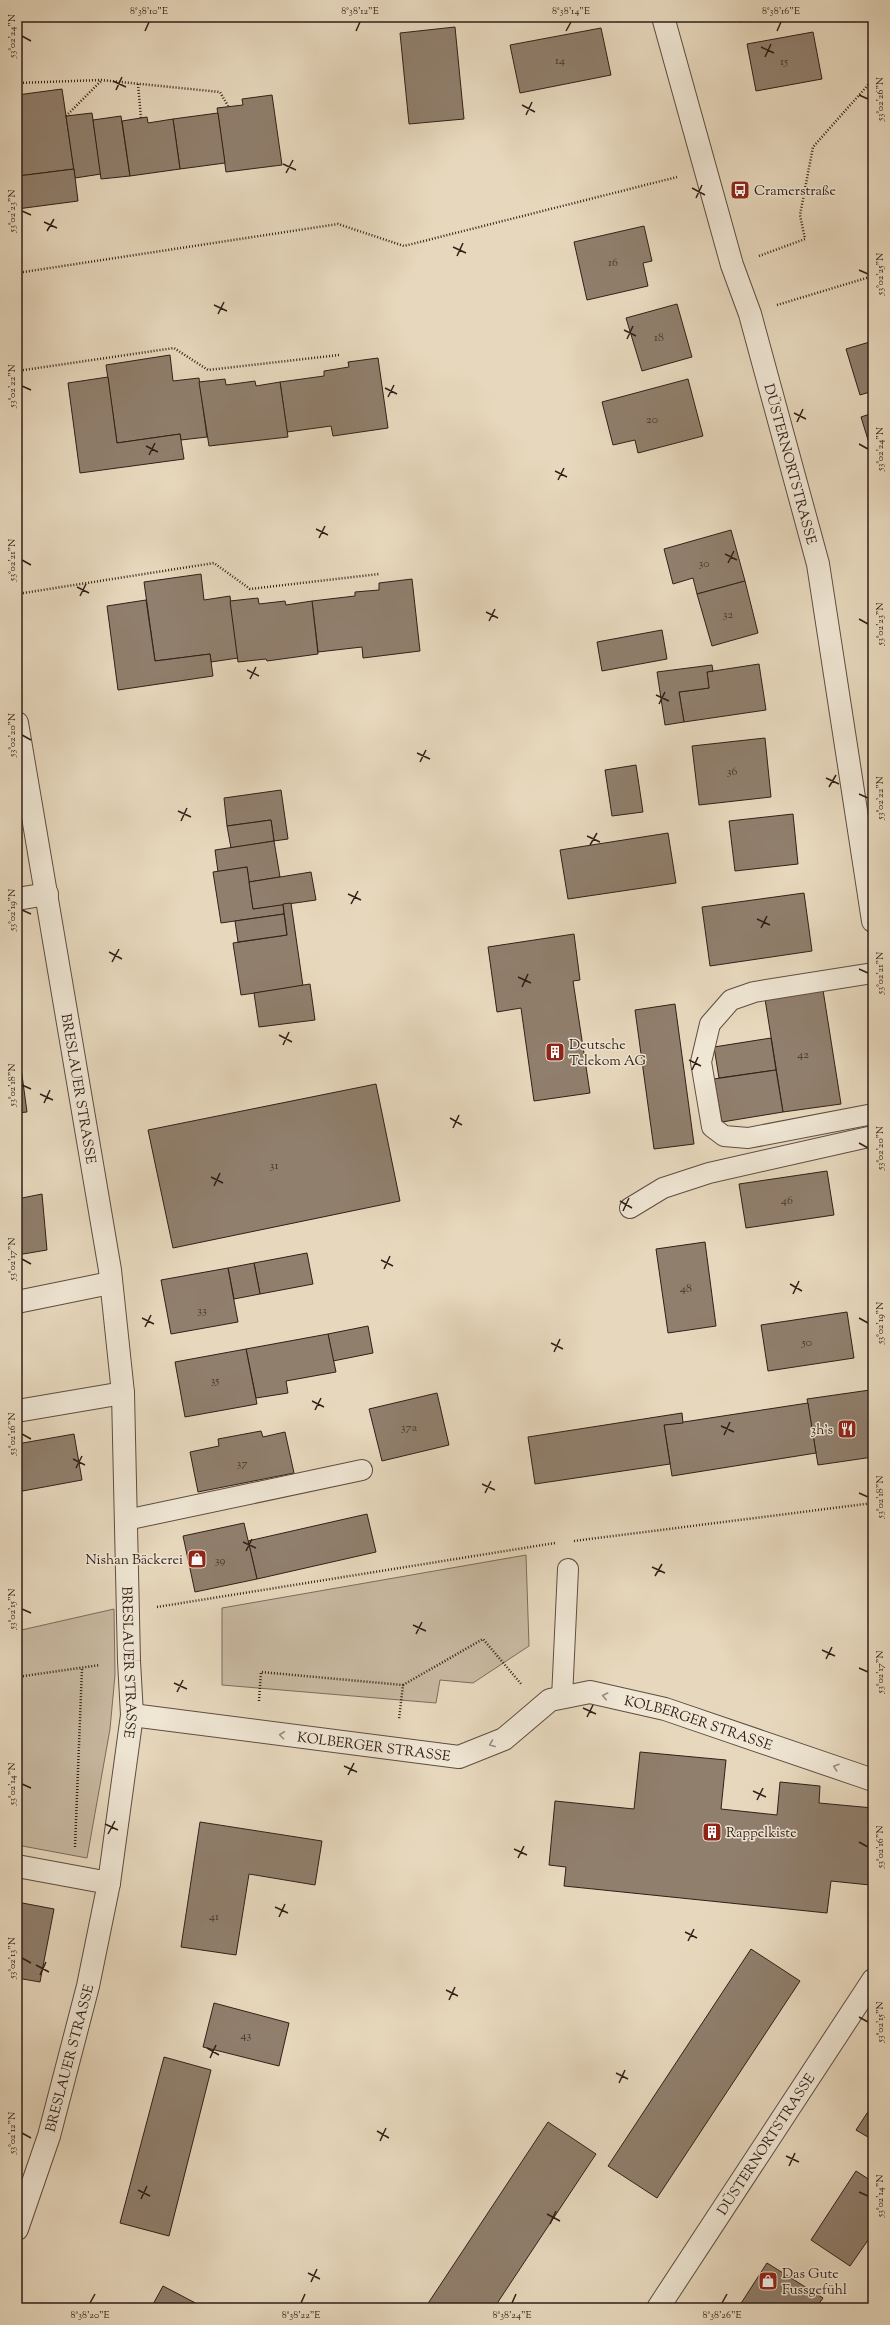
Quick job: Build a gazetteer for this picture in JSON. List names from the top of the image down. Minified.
{"streets":{"street":["DÜSTERNORTSTRASSE","BRESLAUER STRASSE","KOLBERGER STRASSE"]},"crossings":[["BRESLAUER STRASSE","KOLBERGER STRASSE"]],"one_way":["KOLBERGER STRASSE"],"places":{"bus stop":["Cramerstraße"],"building":["Deutsche Telekom AG","Rappelkiste"],"restaurant":["3h's"],"shop":["Nishan Bäckerei","Das Gute Fussgefühl"]},"house_numbers":["14","15","16","18","20","30","32","36","42","31","46","48","33","50","35","37a","37","39","41","43"],"coordinates":["8°38'10\"E","8°38'12\"E","8°38'14\"E","8°38'16\"E","53°02'24\"N","53°02'26\"N","53°02'23\"N","53°02'25\"N","53°02'22\"N","53°02'21\"N","53°02'20\"N","53°02'19\"N","53°02'18\"N","53°02'17\"N","53°02'16\"N","53°02'15\"N","53°02'14\"N","53°02'13\"N","53°02'12\"N","8°38'20\"E","8°38'22\"E","8°38'24\"E","8°38'26\"E"]}
